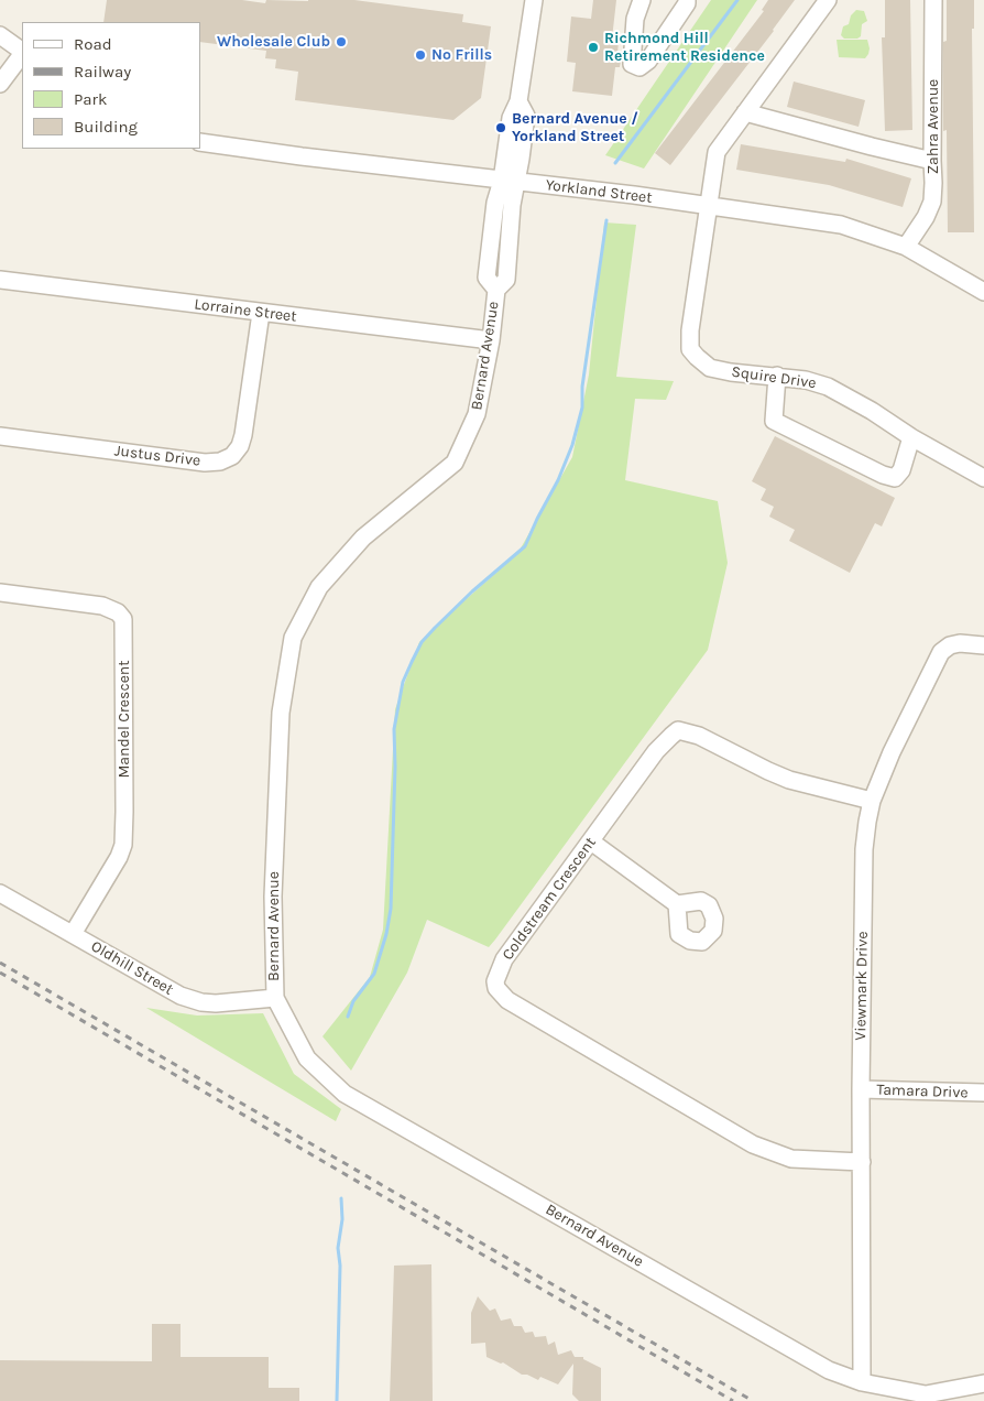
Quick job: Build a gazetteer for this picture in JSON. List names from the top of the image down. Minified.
{"streets":{"street":["Zahra Avenue","Yorkland Street","Lorraine Street","Bernard Avenue","Squire Drive","Justus Drive","Mandel Crescent","Coldstream Crescent","Oldhill Street","Viewmark Drive","Tamara Drive"]},"crossings":[["Zahra Avenue","Yorkland Street"],["Yorkland Street","Bernard Avenue"],["Yorkland Street","Squire Drive"],["Lorraine Street","Bernard Avenue"],["Lorraine Street","Justus Drive"],["Bernard Avenue","Oldhill Street"],["Bernard Avenue","Viewmark Drive"],["Mandel Crescent","Oldhill Street"],["Coldstream Crescent","Viewmark Drive"],["Viewmark Drive","Tamara Drive"]],"places":["Wholesale Club","Richmond Hill Retirement Residence","No Frills","Bernard Avenue / Yorkland Street"],"legend":["Road","Railway","Park","Building"]}
